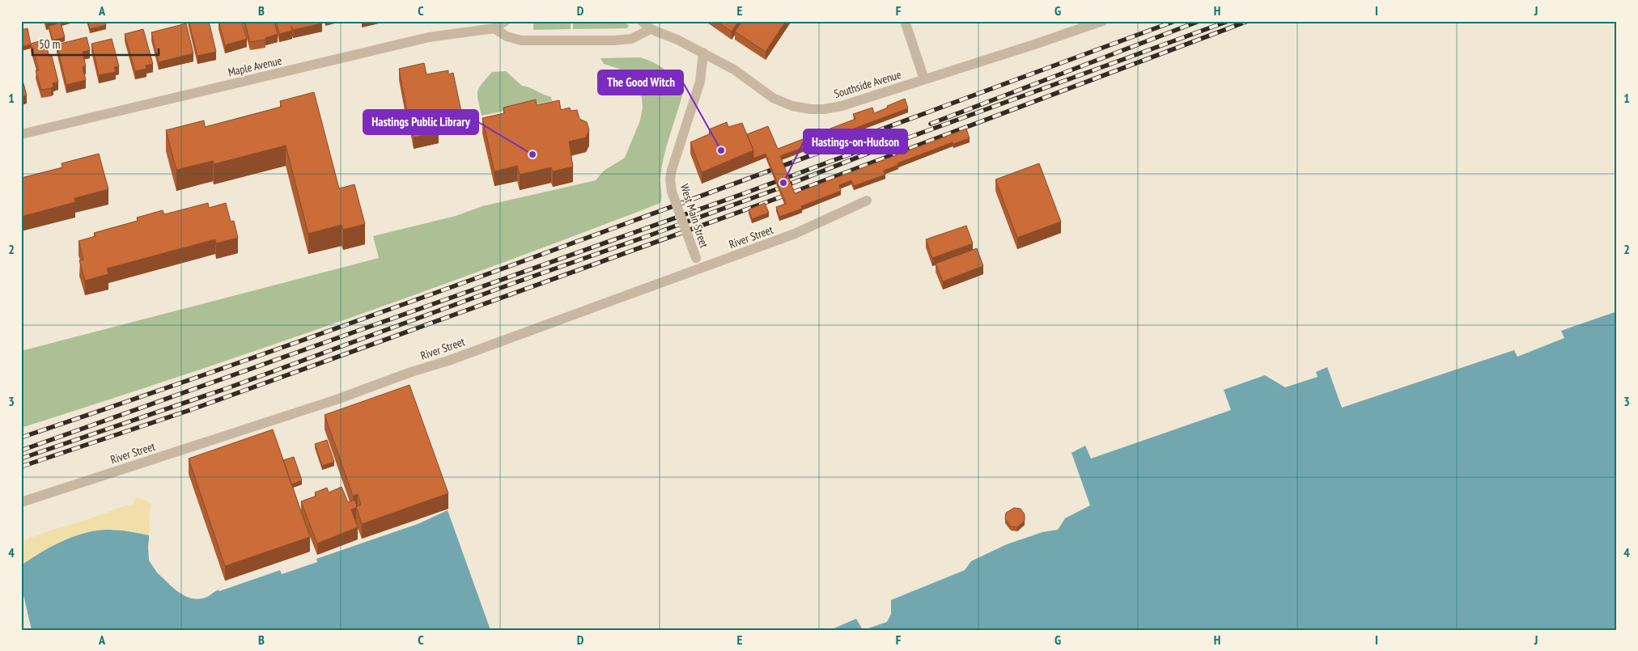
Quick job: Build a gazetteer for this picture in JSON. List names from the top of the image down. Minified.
{"streets":{"street":["Maple Avenue","Southside Avenue","West Main Street","River Street"]},"crossings":[["Southside Avenue","West Main Street"],["West Main Street","River Street"]],"places":["The Good Witch","Hastings Public Library","Hastings-on-Hudson"],"scale_bar":"50 m","grid":{"columns":["A","B","C","D","E","F","G","H","I","J"],"rows":["1","2","3","4"]}}
